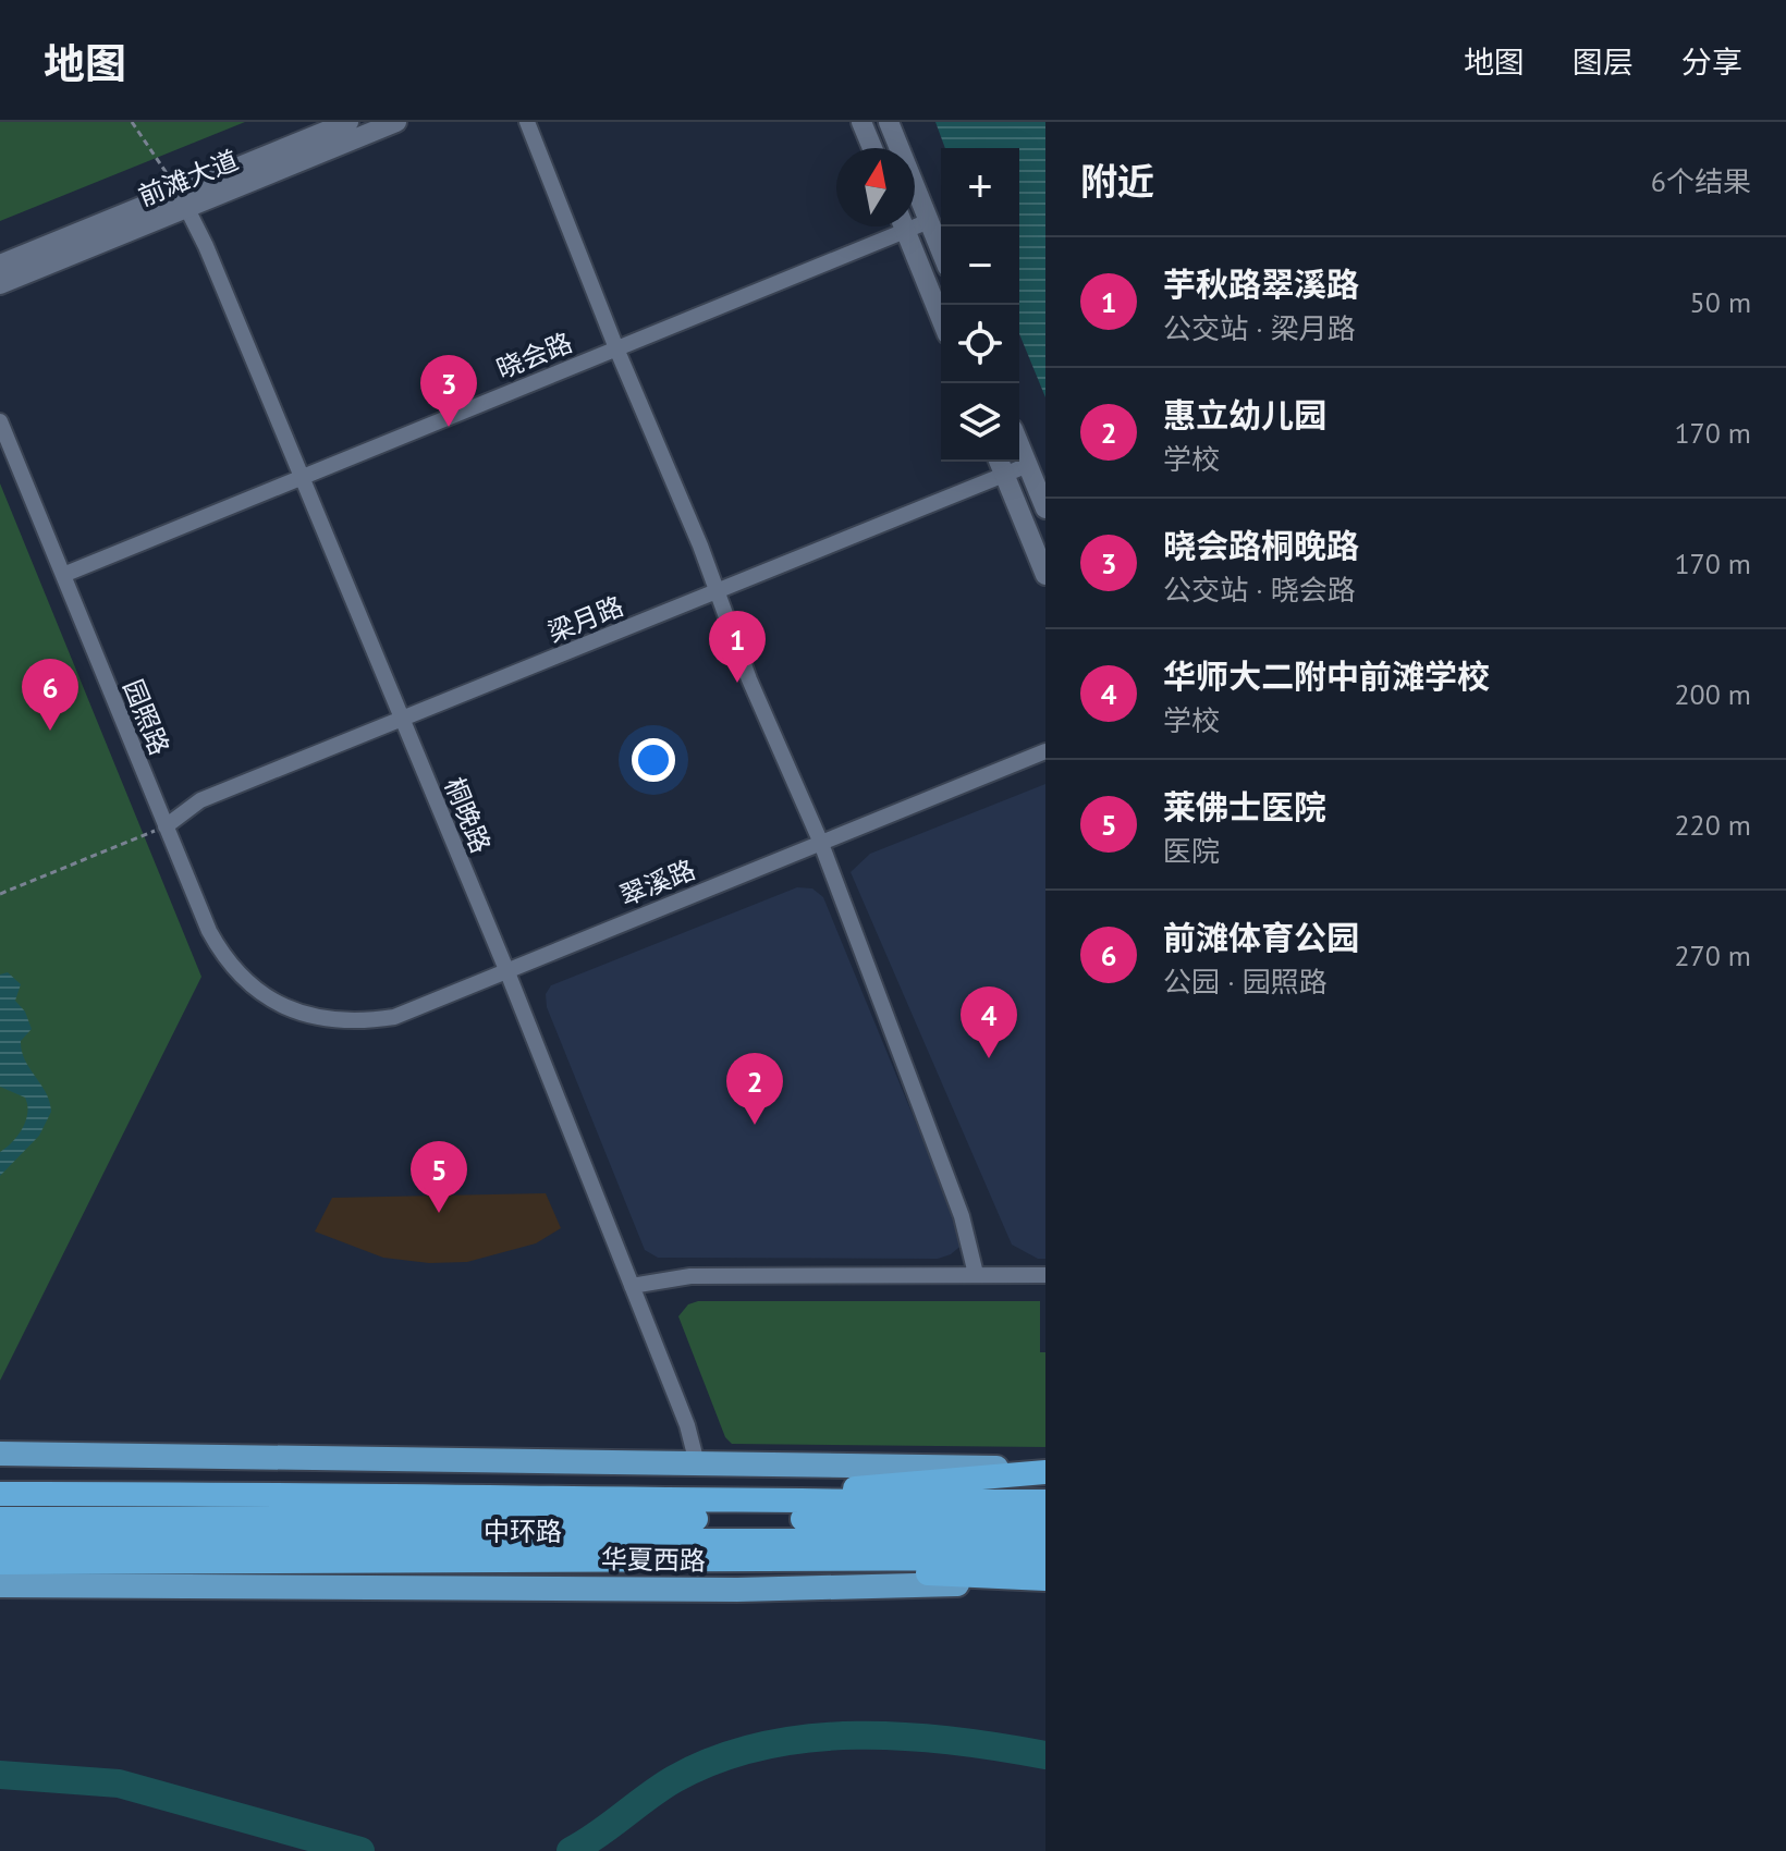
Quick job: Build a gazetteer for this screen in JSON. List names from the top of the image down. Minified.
{"streets":{"highway":["中环路"],"main road":["华夏西路"],"street":["前滩大道","晓会路","梁月路","园照路","桐晚路","翠溪路"]},"crossings":[["前滩大道","桐晚路"],["晓会路","园照路"],["晓会路","桐晚路"],["梁月路","园照路"],["梁月路","桐晚路"],["园照路","翠溪路"],["桐晚路","翠溪路"]],"north":"top","page":{"header":"地图","nav":["地图","图层","分享"],"heading":["附近","6个结果"],"map_buttons":["+","−"],"list":[{"mark":"1","name":"芋秋路翠溪路","note":"公交站 · 梁月路","value":"50 m"},{"mark":"2","name":"惠立幼儿园","note":"学校","value":"170 m"},{"mark":"3","name":"晓会路桐晚路","note":"公交站 · 晓会路","value":"170 m"},{"mark":"4","name":"华师大二附中前滩学校","note":"学校","value":"200 m"},{"mark":"5","name":"莱佛士医院","note":"医院","value":"220 m"},{"mark":"6","name":"前滩体育公园","note":"公园 · 园照路","value":"270 m"}],"pins":["3","1","6","4","2","5"]}}
